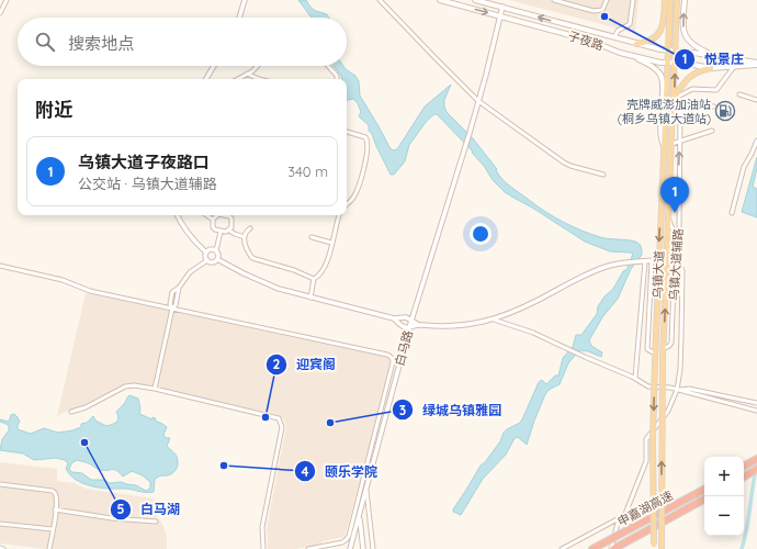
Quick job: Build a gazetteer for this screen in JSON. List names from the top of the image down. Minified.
{"streets":{"highway":["申嘉湖高速"],"main road":["子夜路","乌镇大道"],"street":["乌镇大道辅路","白马路"]},"crossings":[["子夜路","乌镇大道"],["子夜路","白马路"],["乌镇大道辅路","乌镇大道"]],"one_way":["乌镇大道辅路"],"places":{"other":["悦景庄","迎宾阁","绿城乌镇雅园","白马湖","颐乐学院"],"fuel station":["壳牌威澎加油站 (桐乡乌镇大道站)"]},"page":{"search":"搜索地点","heading":"附近","list":[{"mark":"1","name":"乌镇大道子夜路口","note":"公交站 · 乌镇大道辅路","value":"340 m"}],"pins":"1","map_buttons":["+","−"]}}
